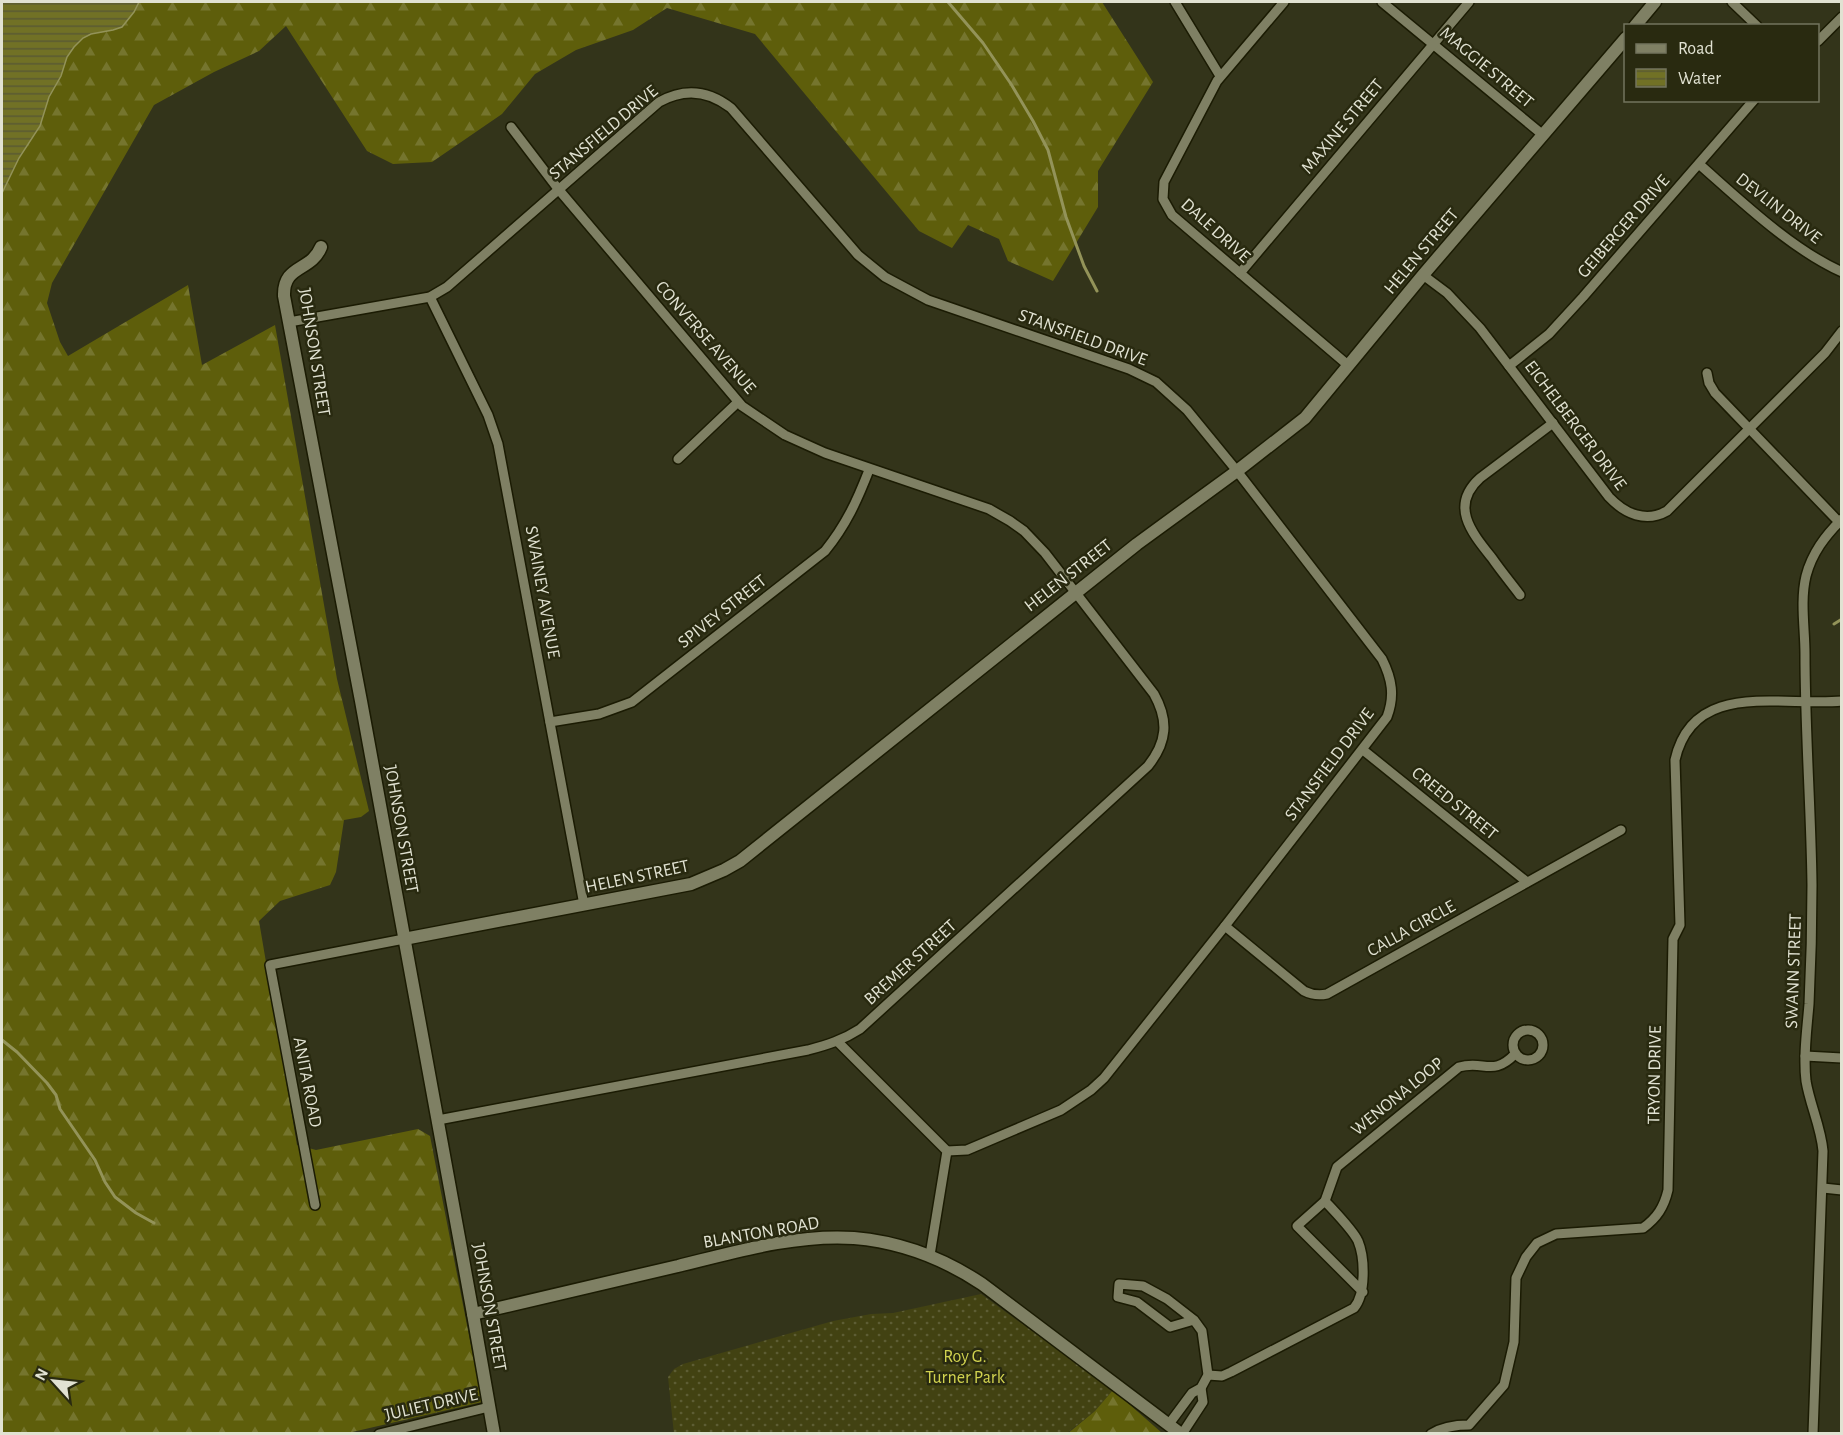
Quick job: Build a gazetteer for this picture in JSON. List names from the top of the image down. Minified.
{"streets":{"street":["MAGGIE STREET","MAXINE STREET","STANSFIELD DRIVE","DEVLIN DRIVE","GEIBERGER DRIVE","DALE DRIVE","HELEN STREET","CONVERSE AVENUE","JOHNSON STREET","EICHELBERGER DRIVE","SWAINEY AVENUE","SPIVEY STREET","CREED STREET","CALLA CIRCLE","BREMER STREET","SWANN STREET","TRYON DRIVE","ANITA ROAD","WENONA LOOP","BLANTON ROAD","JULIET DRIVE"]},"crossings":[["MAGGIE STREET","MAXINE STREET"],["MAGGIE STREET","HELEN STREET"],["MAXINE STREET","DALE DRIVE"],["STANSFIELD DRIVE","HELEN STREET"],["STANSFIELD DRIVE","CONVERSE AVENUE"],["STANSFIELD DRIVE","JOHNSON STREET"],["STANSFIELD DRIVE","SWAINEY AVENUE"],["STANSFIELD DRIVE","CREED STREET"],["STANSFIELD DRIVE","CALLA CIRCLE"],["DEVLIN DRIVE","GEIBERGER DRIVE"],["GEIBERGER DRIVE","EICHELBERGER DRIVE"],["DALE DRIVE","HELEN STREET"],["HELEN STREET","CONVERSE AVENUE"],["HELEN STREET","JOHNSON STREET"],["HELEN STREET","EICHELBERGER DRIVE"],["HELEN STREET","SWAINEY AVENUE"],["HELEN STREET","BREMER STREET"],["HELEN STREET","ANITA ROAD"],["CONVERSE AVENUE","SPIVEY STREET"],["CONVERSE AVENUE","BREMER STREET"],["JOHNSON STREET","BREMER STREET"],["JOHNSON STREET","ANITA ROAD"],["JOHNSON STREET","BLANTON ROAD"],["JOHNSON STREET","JULIET DRIVE"],["SWAINEY AVENUE","SPIVEY STREET"],["CREED STREET","CALLA CIRCLE"],["SWANN STREET","TRYON DRIVE"]],"parks":["Roy G. Turner Park"],"legend":["Road","Water"],"north":"top left"}
